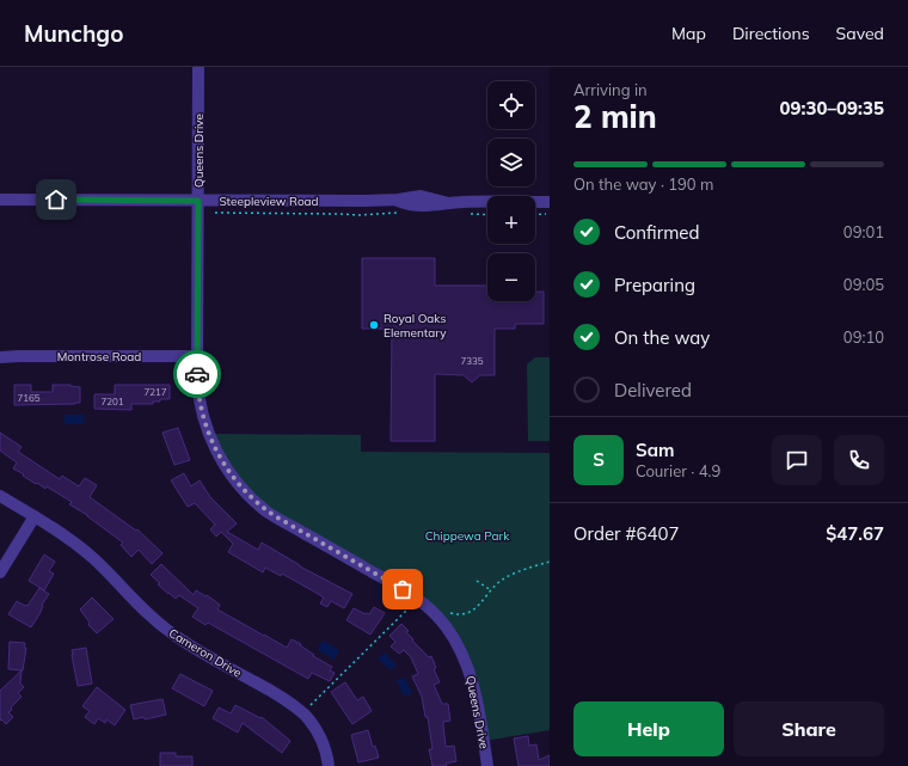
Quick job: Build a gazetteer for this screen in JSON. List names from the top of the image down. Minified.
{"streets":{"street":["Queens Drive","Steepleview Road","Montrose Road","Cameron Drive"]},"crossings":[["Queens Drive","Steepleview Road"],["Queens Drive","Montrose Road"]],"parks":["Chippewa Park"],"places":["Royal Oaks Elementary"],"house_numbers":["7335","7217","7165","7201"],"page":{"header":"Munchgo","nav":["Map","Directions","Saved"],"heading":["2 min","Arriving in","09:30–09:35"],"panel":["Sam","Courier · 4.9","Order #6407","$47.67"],"map_buttons":["+","−"],"bar":"On the way · 190 m","list":[["Confirmed","09:01"],["Preparing","09:05"],["On the way","09:10"],"Delivered"],"round":"S","buttons":["Help","Share"]}}
